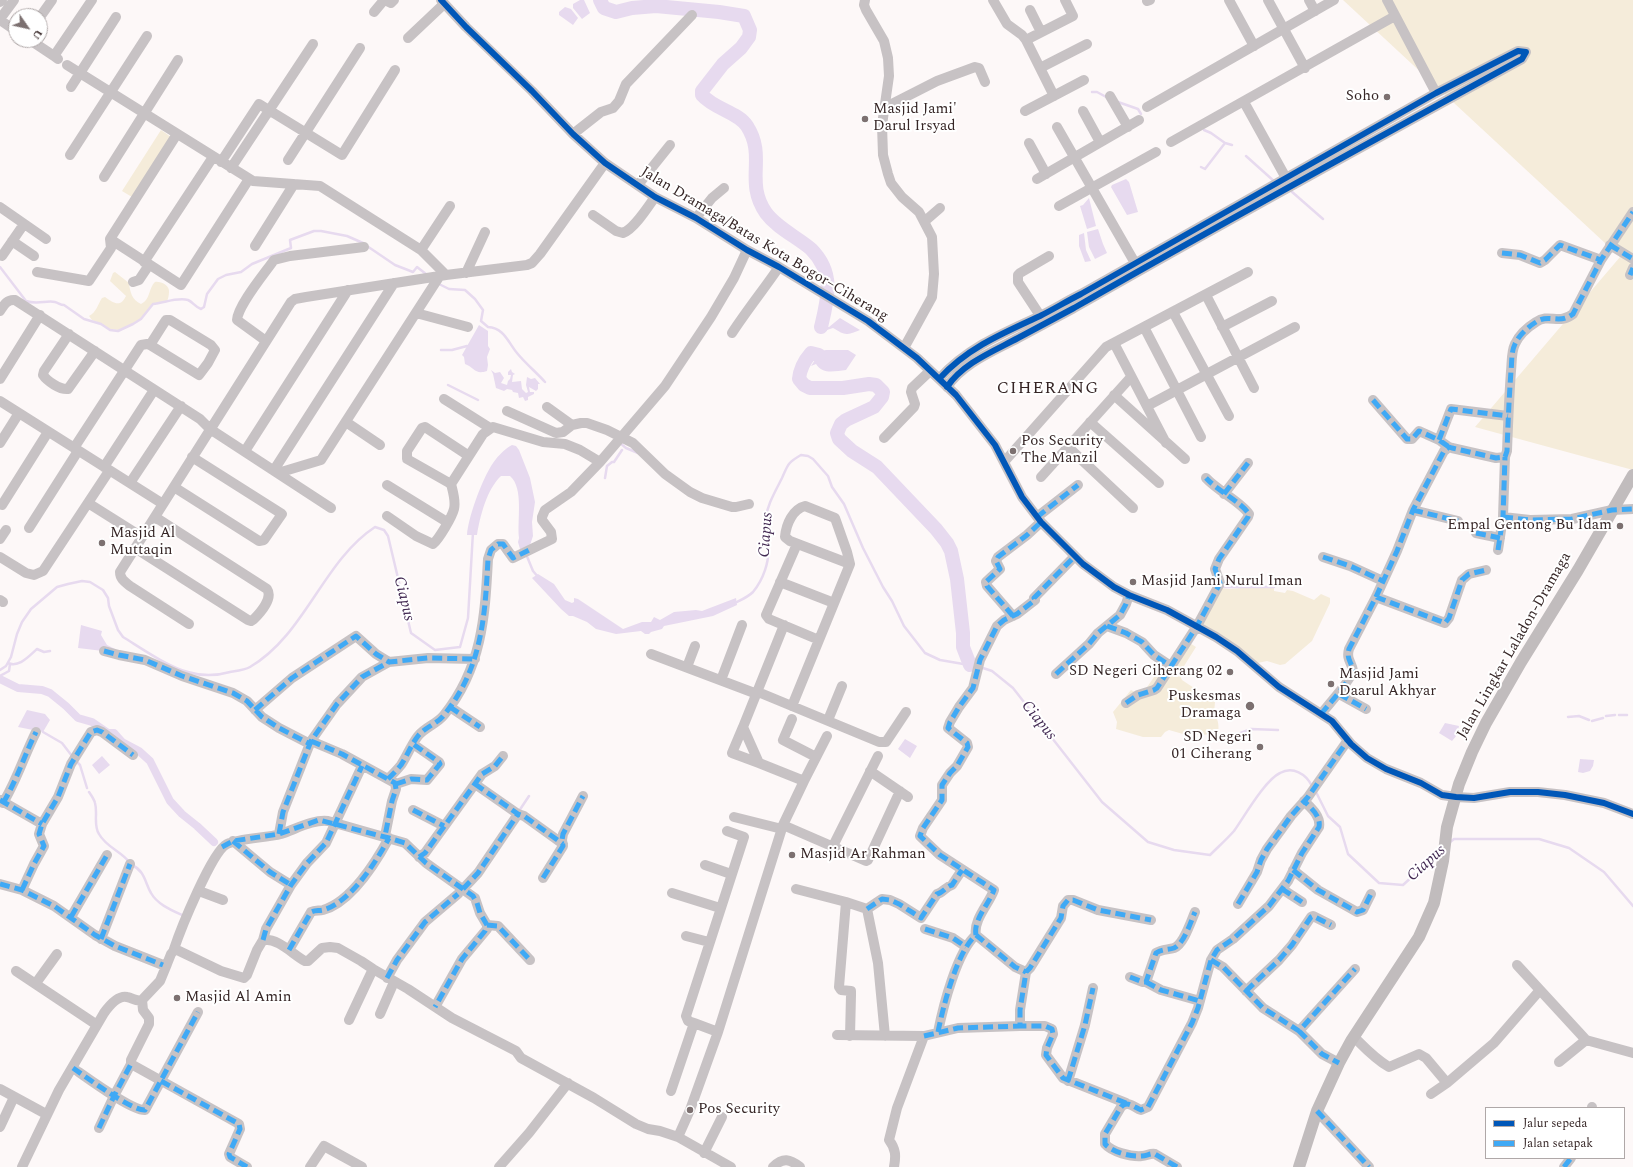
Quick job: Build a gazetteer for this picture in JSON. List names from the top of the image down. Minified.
{"streets":{"main road":["Jalan Lingkar Laladon-Dramaga"],"street":["Jalan Dramaga/Batas Kota Bogor–Ciherang"]},"crossings":[["Jalan Dramaga/Batas Kota Bogor–Ciherang","Jalan Lingkar Laladon-Dramaga"]],"districts":["CIHERANG"],"water":["Ciapus"],"places":["Soho","Masjid Jami' Darul Irsyad","Pos Security The Manzil","Empal Gentong Bu Idam","Masjid Al Muttaqin","Masjid Jami Nurul Iman","SD Negeri Ciherang 02","Masjid Jami Daarul Akhyar","Puskesmas Dramaga","SD Negeri 01 Ciherang","Masjid Ar Rahman","Masjid Al Amin","Pos Security"],"legend":["Jalur sepeda","Jalan setapak"],"north":"bottom right"}
